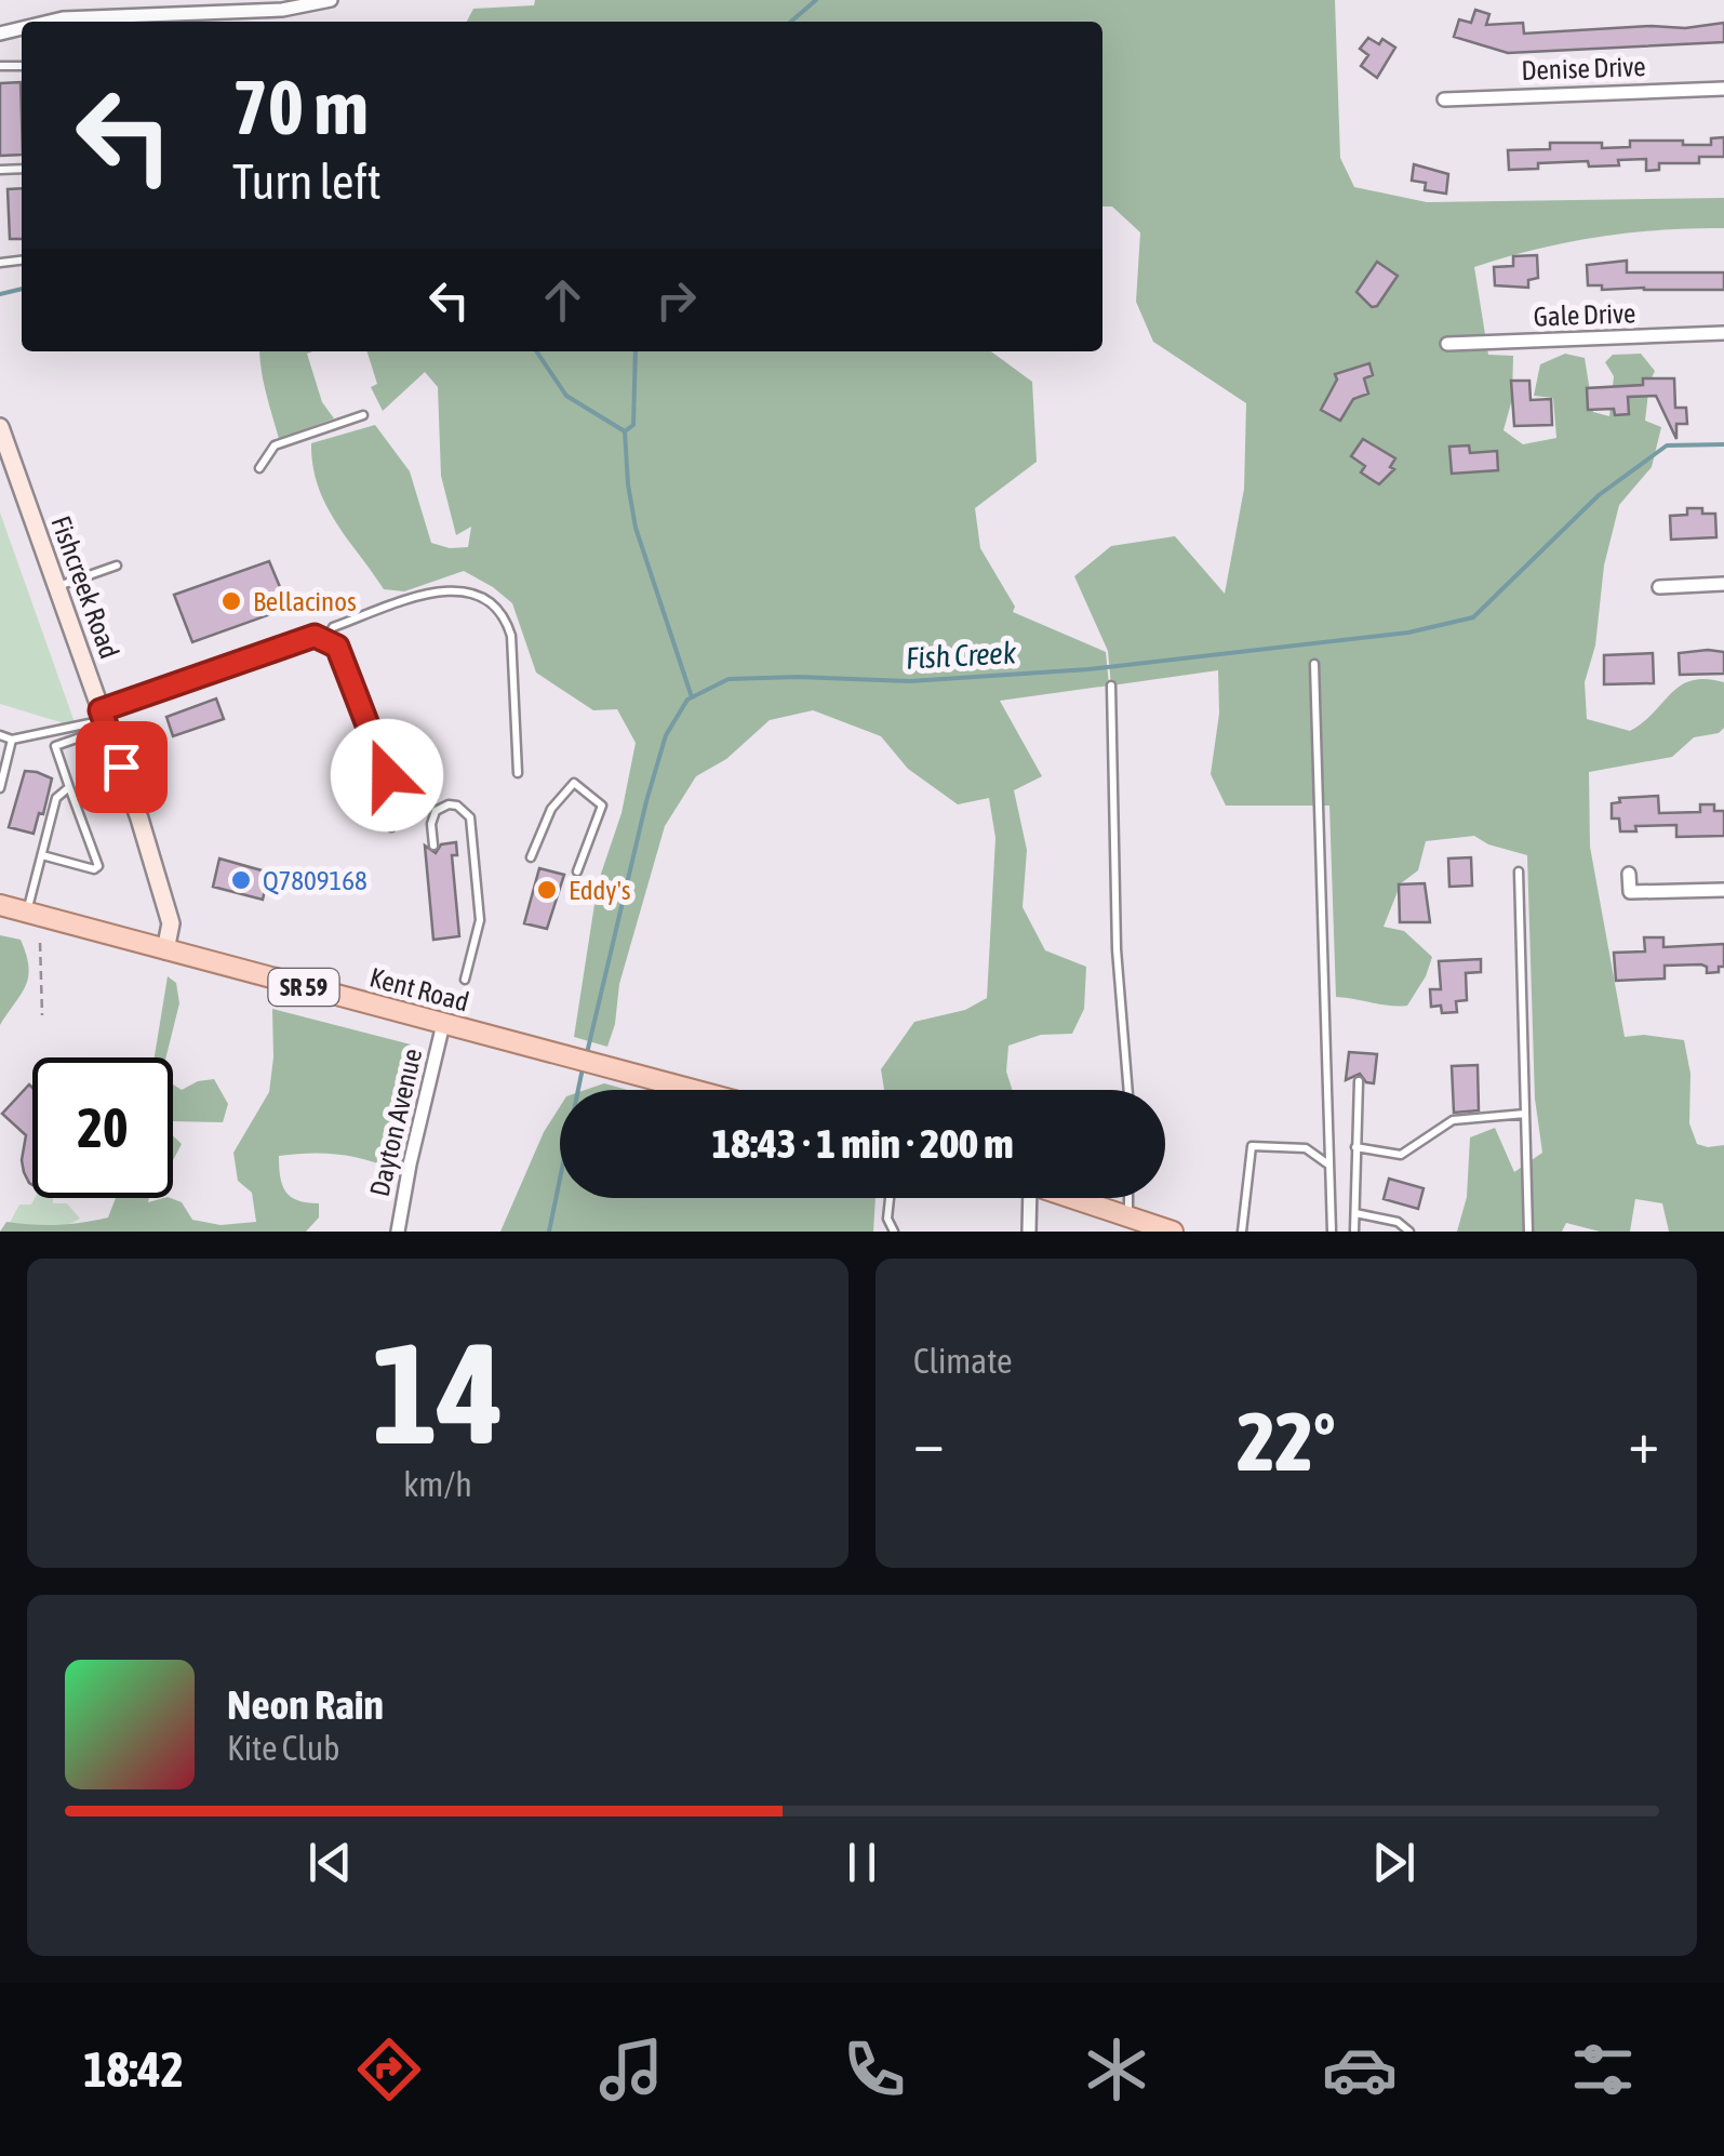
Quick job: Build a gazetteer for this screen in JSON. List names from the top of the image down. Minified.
{"streets":{"main road":["Fishcreek Road","SR 59","Kent Road"],"street":["Denise Drive","Gale Drive","Dayton Avenue"]},"crossings":[["Fishcreek Road","Kent Road"],["Kent Road","Dayton Avenue"]],"water":["Fish Creek"],"places":["Bellacinos","Q7809168","Eddy's"],"page":{"turn":["70 m","Turn left"],"limit":"20","trip":"18:43 · 1 min · 200 m","tile":[["14","km/h"],"Climate"],"heat":["−","22°","+"],"song":["Neon Rain","Kite Club"],"tabs":"18:42"}}
